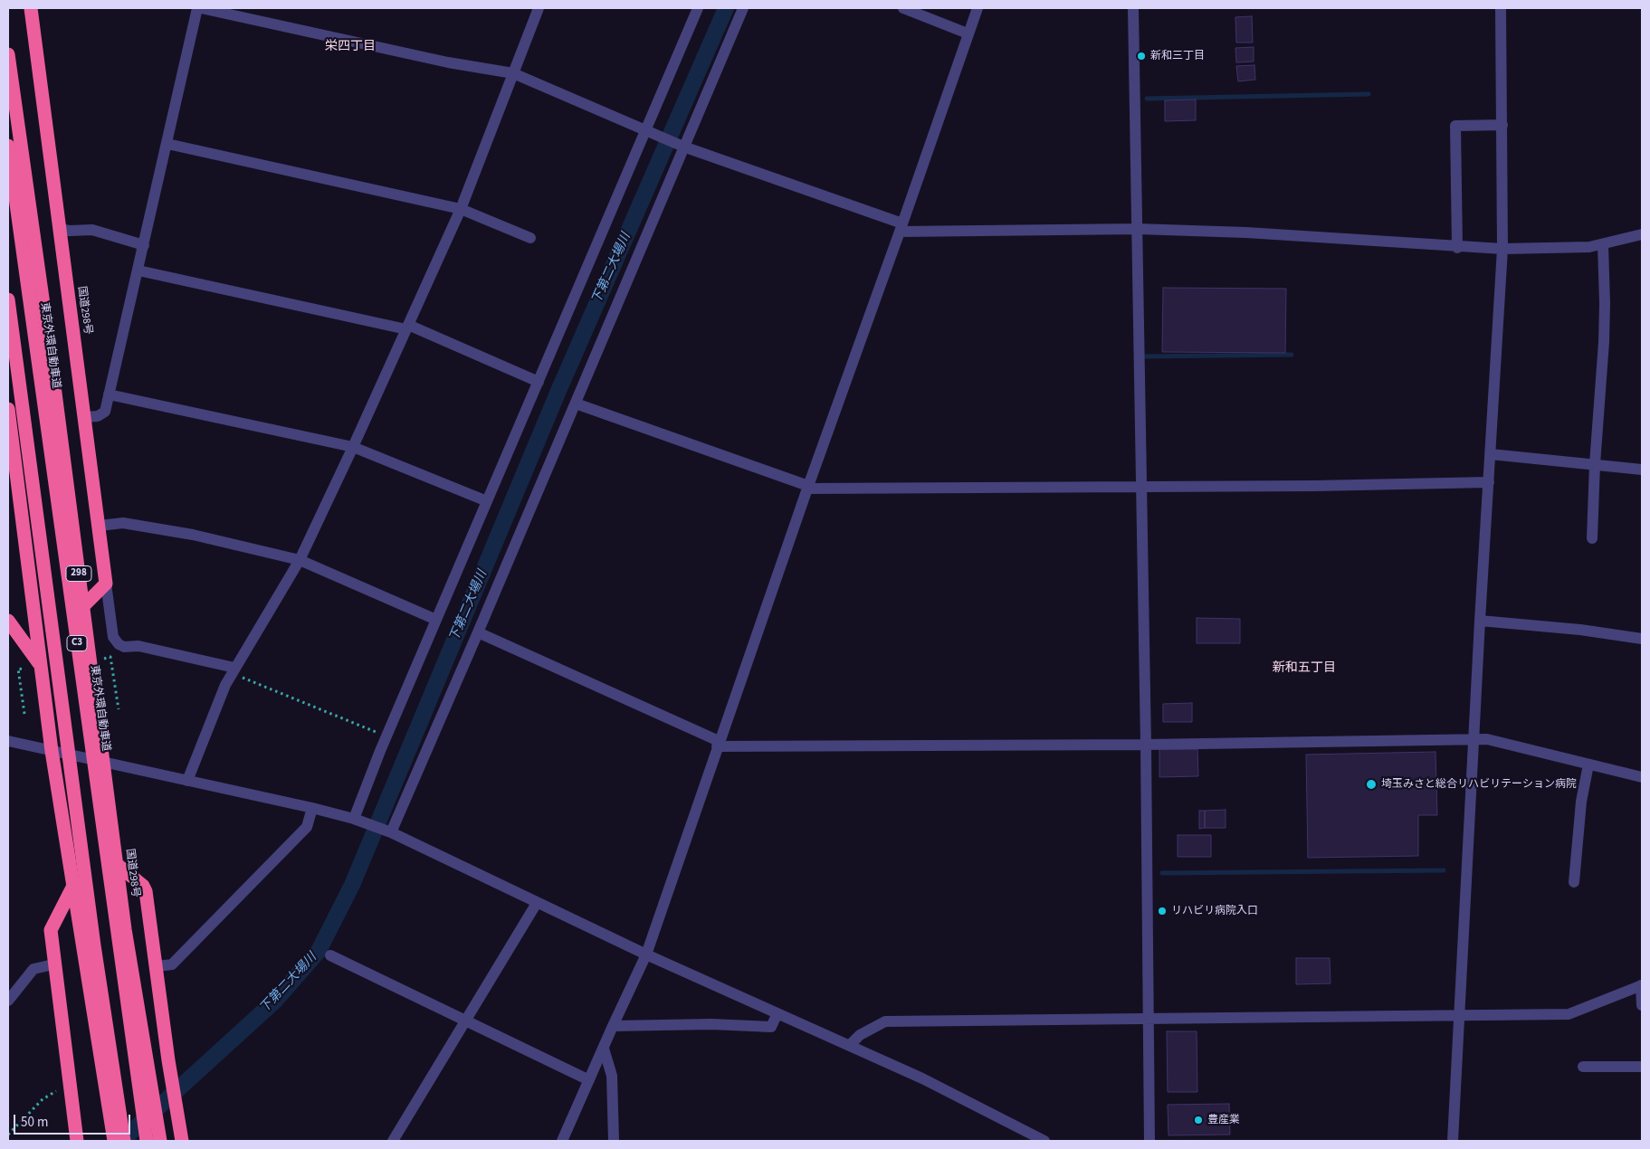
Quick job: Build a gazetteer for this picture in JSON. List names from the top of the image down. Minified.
{"streets":{"highway":["国道298号","東京外環自動車道","298","C3"]},"crossings":[["国道298号","298"]],"districts":["栄四丁目","新和五丁目"],"water":["下第二大場川"],"places":["新和三丁目","埼玉みさと総合リハビリテーション病院","リハビリ病院入口","豊産業"],"scale_bar":"50 m"}
